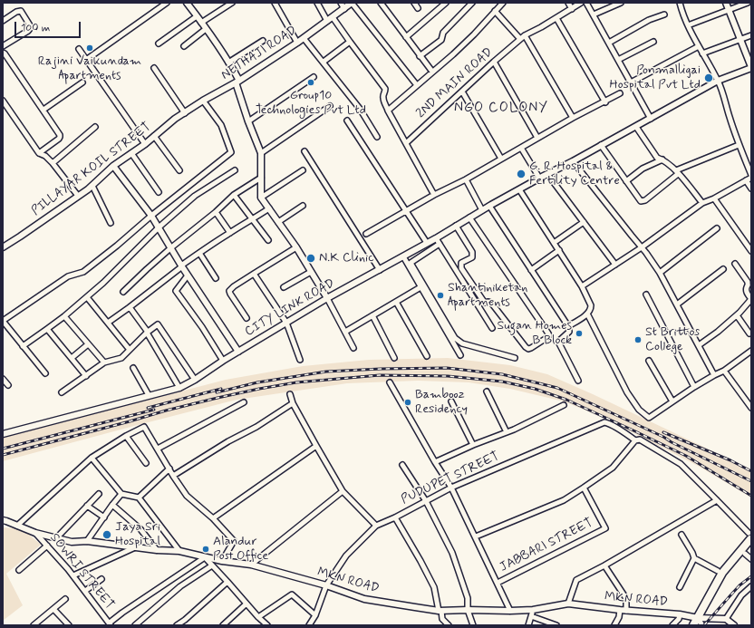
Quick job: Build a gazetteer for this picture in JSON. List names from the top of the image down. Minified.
{"streets":{"street":["NETHAJI ROAD","2ND MAIN ROAD","PILLAYAR KOIL STREET","CITY LINK ROAD","PUDUPET STREET","JABBARI STREET","SOWRI STREET","MKN ROAD"]},"crossings":[["NETHAJI ROAD","PILLAYAR KOIL STREET"],["PUDUPET STREET","MKN ROAD"],["SOWRI STREET","MKN ROAD"]],"districts":["NGO COLONY"],"places":["Rajini Vaikundam Apartments","Ponmalligai Hospital Pvt Ltd","Group10 Technologies Pvt Ltd","G. R. Hospital & Fertility Centre","N.K Clinic","Shantiniketan Apartments","Sugan Homes B Block","St Brittos College","Bambooz Residency","Jaya Sri Hospital","Alandur Post Office"],"scale_bar":"100 m"}
